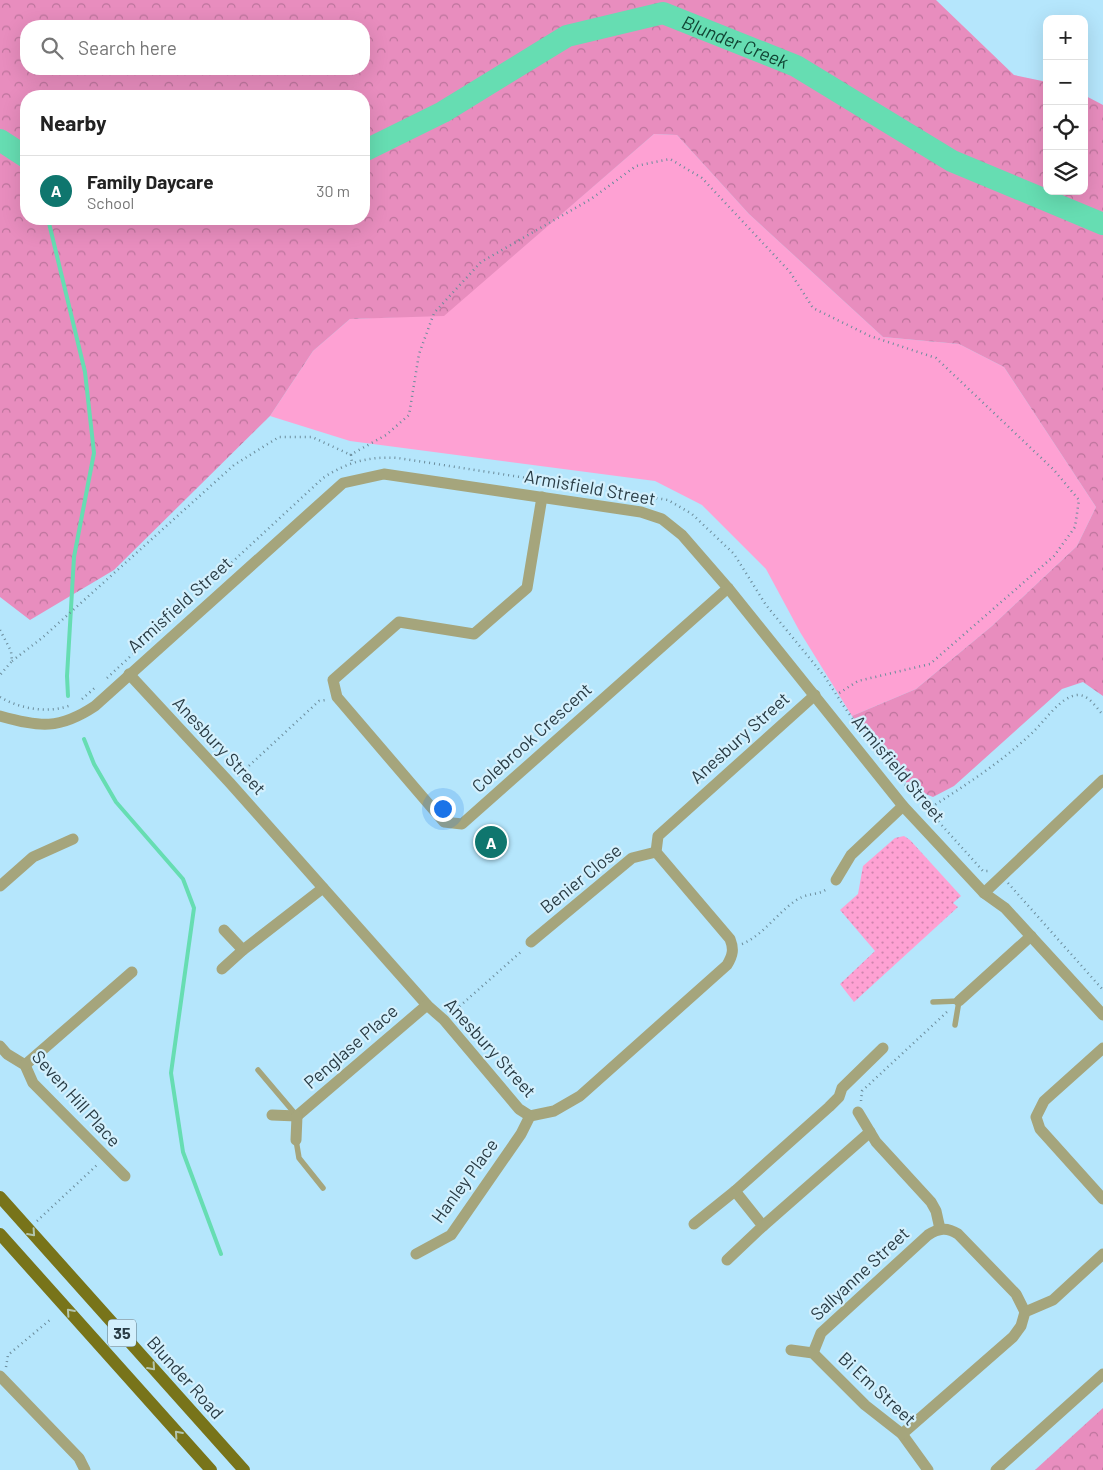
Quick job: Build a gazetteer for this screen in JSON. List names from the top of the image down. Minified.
{"streets":{"main road":["35","Blunder Road"],"street":["Armisfield Street","Colebrook Crescent","Anesbury Street","Benier Close","Penglase Place","Seven Hill Place","Hanley Place","Sallyanne Street","Bi Em Street"]},"crossings":[["Armisfield Street","Colebrook Crescent"],["Armisfield Street","Anesbury Street"],["Anesbury Street","Benier Close"],["Anesbury Street","Penglase Place"],["Anesbury Street","Hanley Place"],["Sallyanne Street","Bi Em Street"]],"water":["Blunder Creek"],"page":{"map_buttons":["+","−"],"search":"Search here","heading":"Nearby","list":[{"mark":"A","name":"Family Daycare","note":"School","value":"30 m"}],"pins":"A"}}
